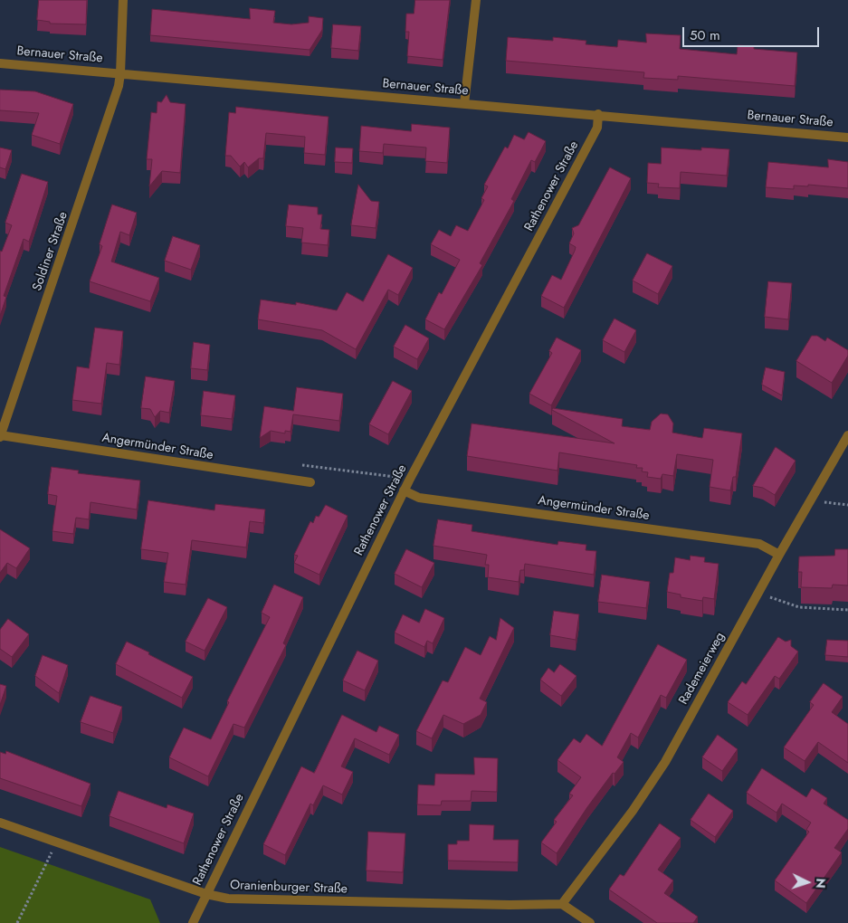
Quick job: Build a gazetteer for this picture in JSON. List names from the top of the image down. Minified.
{"streets":{"street":["Bernauer Straße","Rathenower Straße","Soldiner Straße","Angermünder Straße","Rademeierweg","Oranienburger Straße"]},"crossings":[["Bernauer Straße","Rathenower Straße"],["Bernauer Straße","Soldiner Straße"],["Rathenower Straße","Angermünder Straße"],["Rathenower Straße","Oranienburger Straße"],["Soldiner Straße","Angermünder Straße"],["Angermünder Straße","Rademeierweg"],["Rademeierweg","Oranienburger Straße"]],"scale_bar":"50 m","north":"right"}
